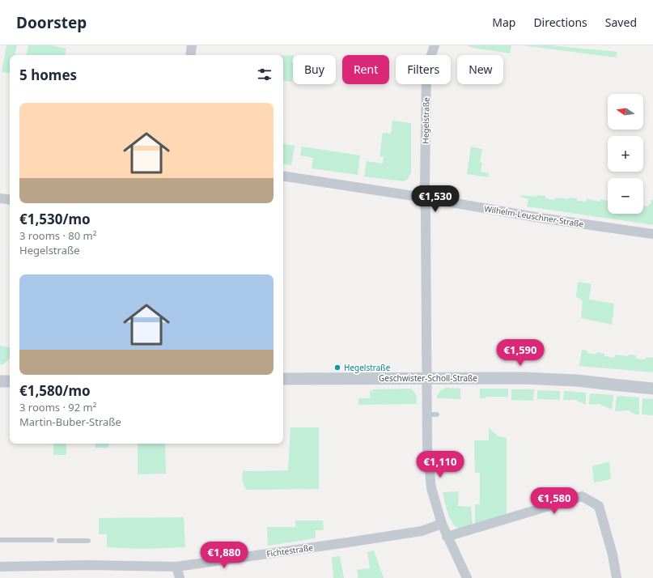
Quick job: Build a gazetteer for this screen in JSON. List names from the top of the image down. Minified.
{"streets":{"street":["Hegelstraße","Wilhelm-Leuschner-Straße","Geschwister-Scholl-Straße","Fichtestraße"]},"crossings":[["Hegelstraße","Wilhelm-Leuschner-Straße"],["Hegelstraße","Geschwister-Scholl-Straße"],["Hegelstraße","Fichtestraße"]],"places":["Hegelstraße"],"north":"left","page":{"header":"Doorstep","nav":["Map","Directions","Saved"],"chip":["Buy","Rent","Filters","New"],"heading":"5 homes","map_buttons":["+","−"],"list":[{"name":"€1,530/mo","note":"3 rooms · 80 m² · Hegelstraße"},{"name":"€1,580/mo","note":"3 rooms · 92 m² · Martin-Buber-Straße"}],"price":["€1,530","€1,590","€1,110","€1,580","€1,880"]}}
